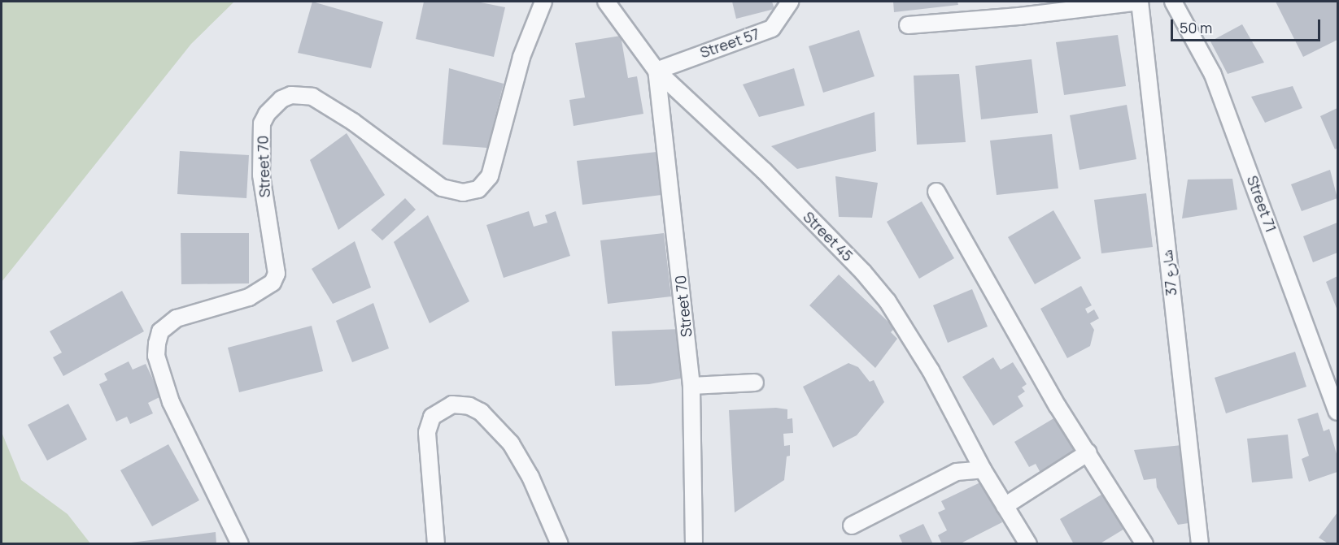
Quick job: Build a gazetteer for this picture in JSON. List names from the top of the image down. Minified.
{"streets":{"street":["Street 57","Street 70","Street 71","Street 45","شارع 37"]},"crossings":[["Street 57","Street 70"],["Street 57","Street 45"],["Street 70","Street 45"]],"scale_bar":"50 m"}
